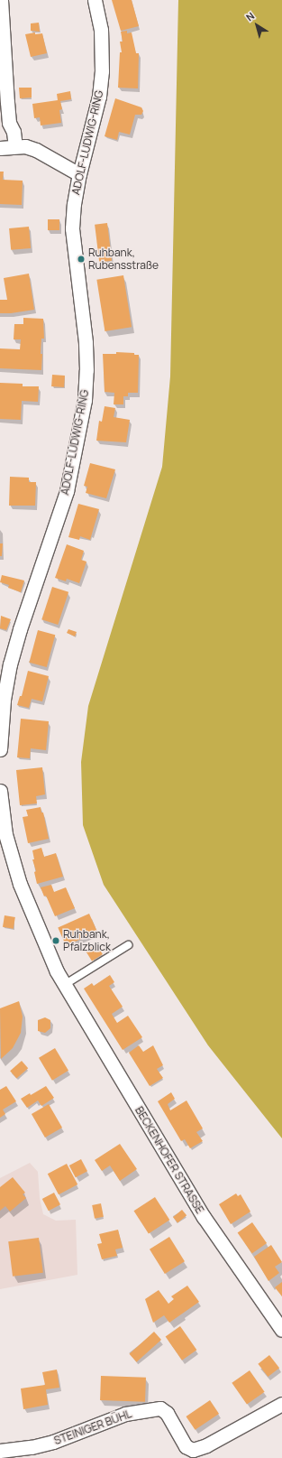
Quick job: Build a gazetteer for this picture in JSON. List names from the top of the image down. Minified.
{"streets":{"street":["ADOLF-LUDWIG-RING","BECKENHOFER STRASSE","STEINIGER BÜHL"]},"places":["Ruhbank, Rubensstraße","Ruhbank, Pfalzblick"],"north":"top left"}
